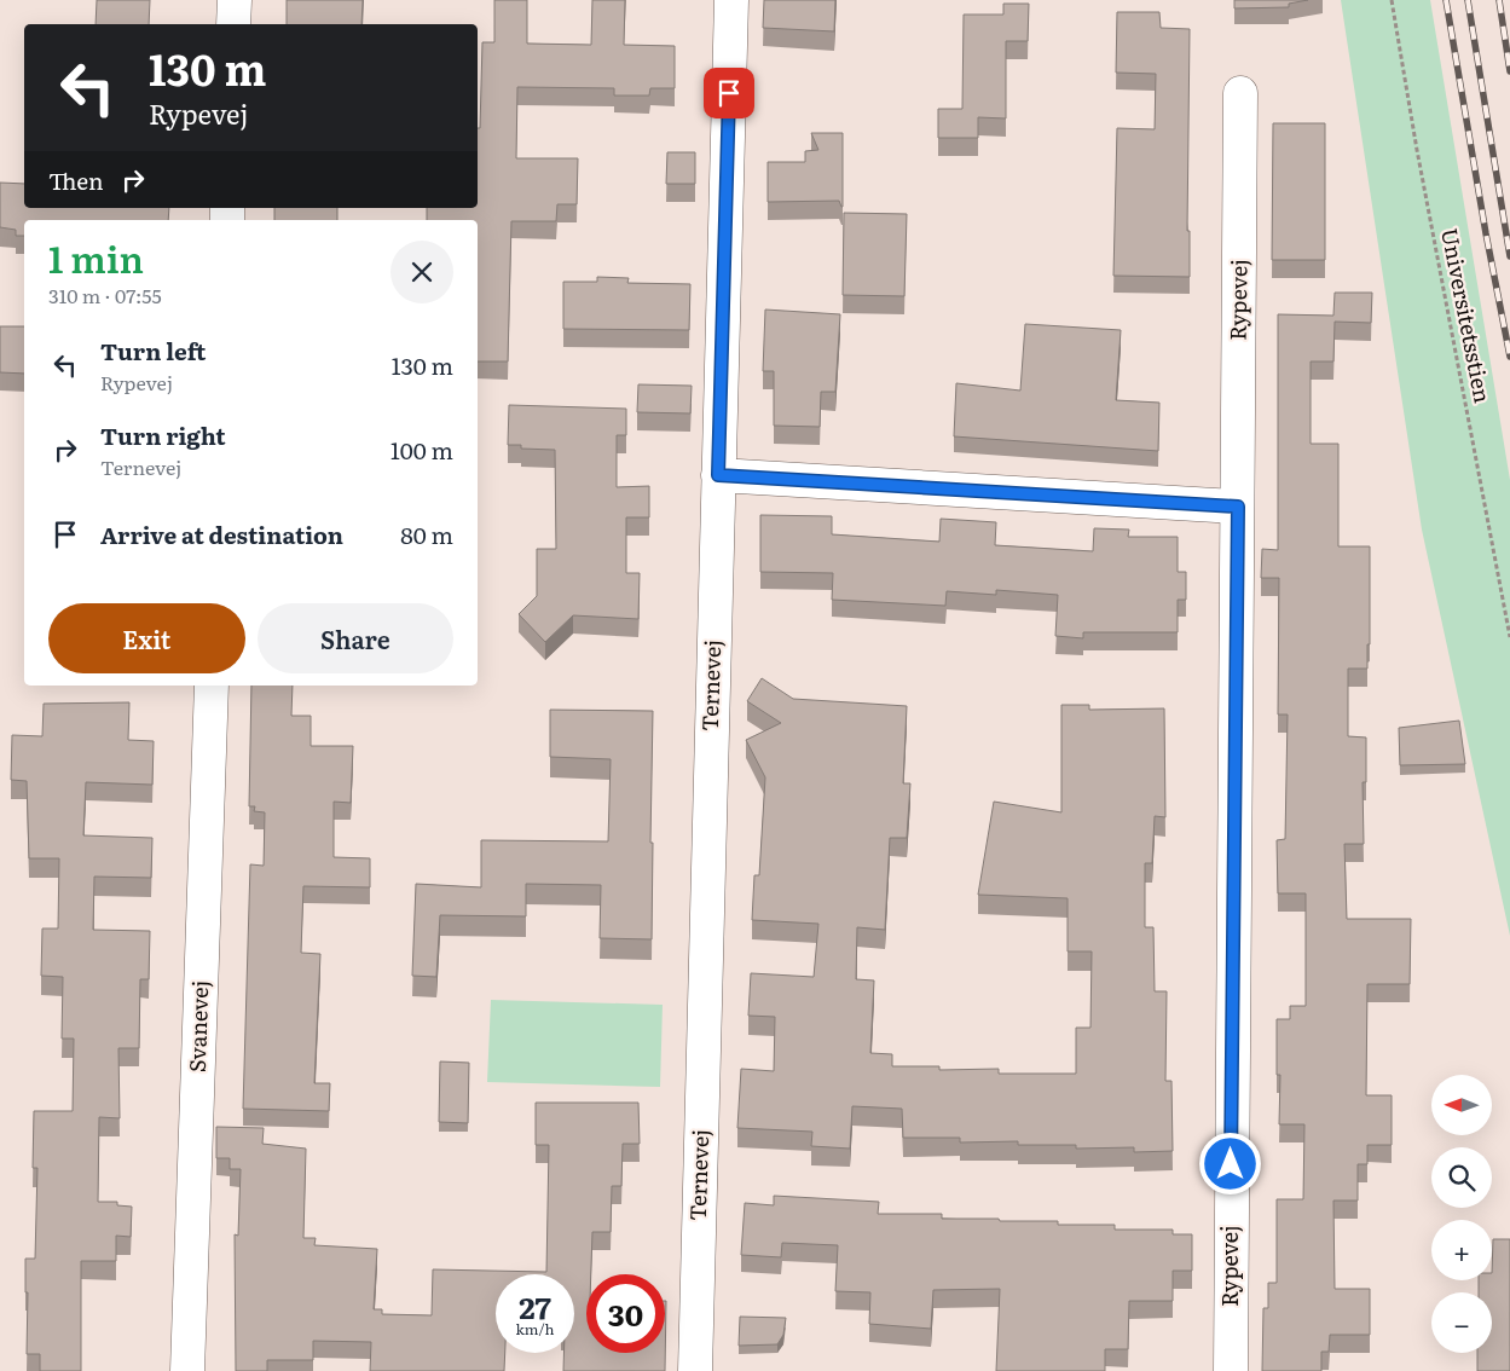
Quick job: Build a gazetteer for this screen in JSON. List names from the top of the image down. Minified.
{"streets":{"street":["Rypevej","Ternevej","Svanevej"],"path":["Universitetsstien"]},"north":"left","page":{"turn":["130 m","Rypevej"],"then":"Then","heading":["1 min","310 m · 07:55"],"list":[{"name":"Turn left","note":"Rypevej","value":"130 m"},{"name":"Turn right","note":"Ternevej","value":"100 m"},{"name":"Arrive at destination","value":"80 m"}],"buttons":["Exit","Share"],"map_buttons":["+","−"],"speed":"27 km/h","limit":"30"}}
